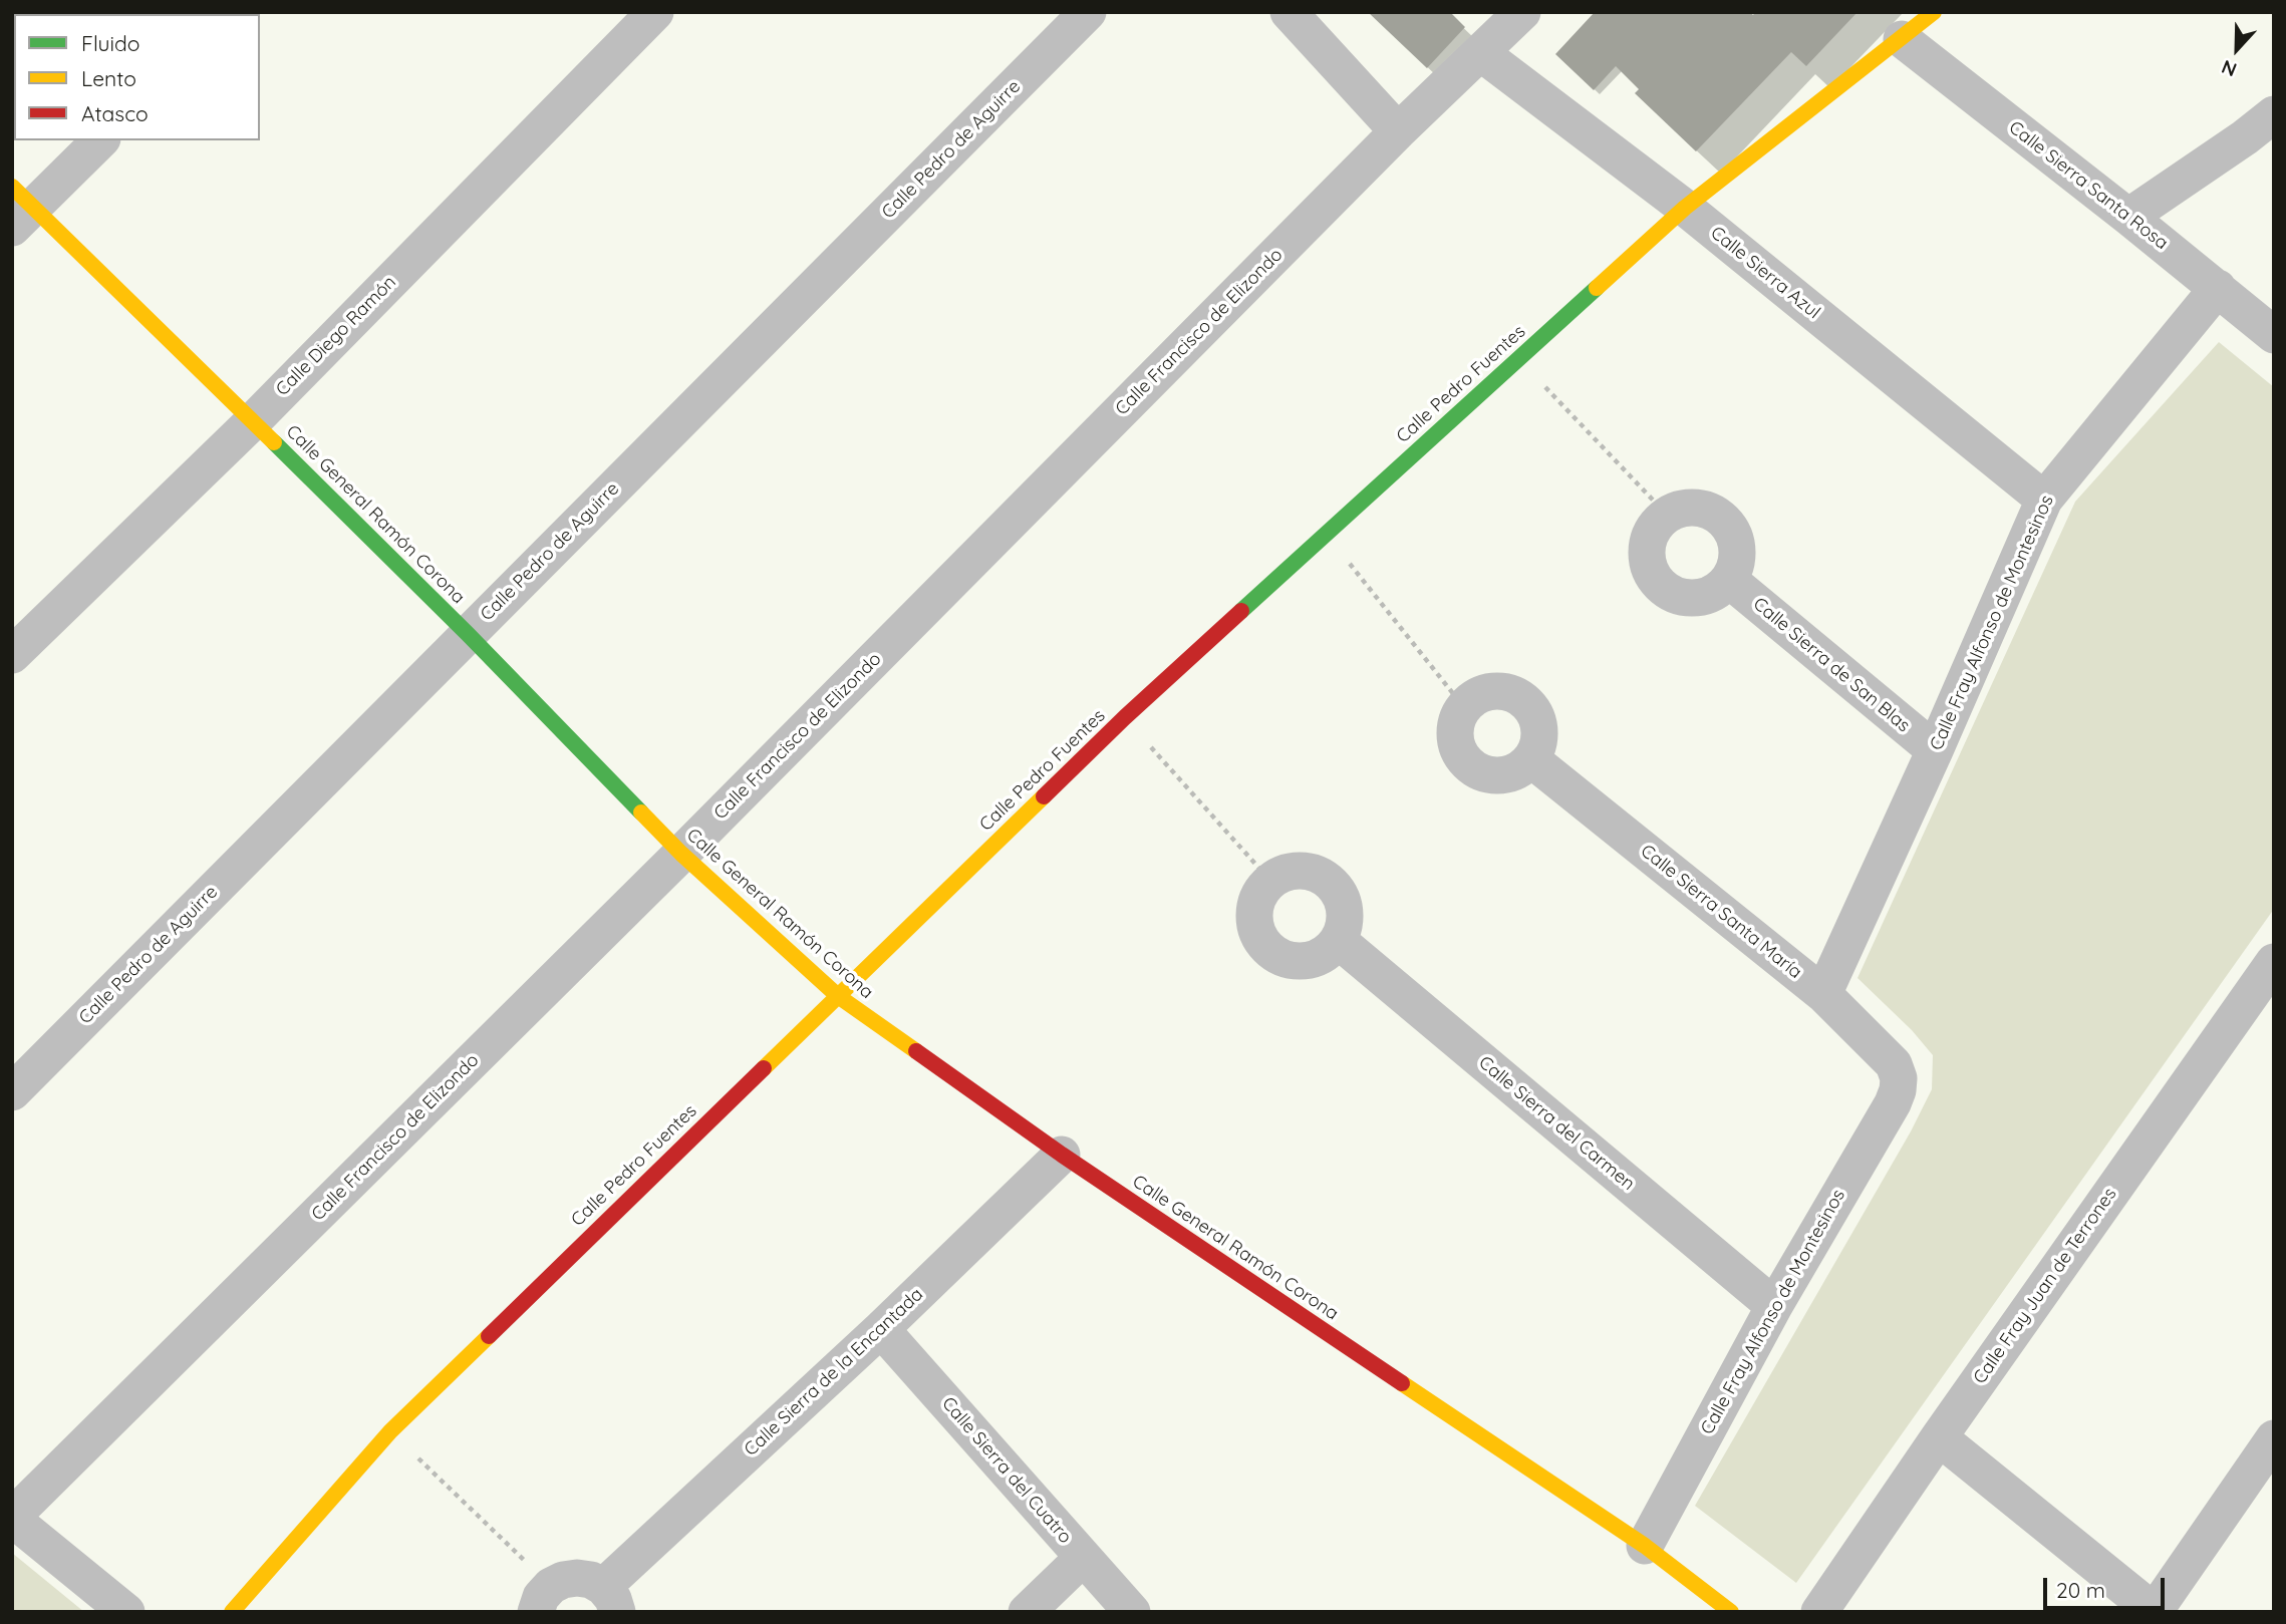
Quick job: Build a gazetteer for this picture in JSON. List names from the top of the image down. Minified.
{"streets":{"street":["Calle Pedro de Aguirre","Calle Sierra Santa Rosa","Calle Sierra Azul","Calle Francisco de Elizondo","Calle Diego Ramón","Calle Pedro Fuentes","Calle General Ramón Corona","Calle Fray Alfonso de Montesinos","Calle Sierra de San Blas","Calle Sierra Santa María","Calle Sierra del Carmen","Calle Fray Juan de Terrones","Calle Sierra de la Encantada","Calle Sierra del Cuatro"]},"crossings":[["Calle Pedro de Aguirre","Calle General Ramón Corona"],["Calle Sierra Santa Rosa","Calle Pedro Fuentes"],["Calle Sierra Santa Rosa","Calle Fray Alfonso de Montesinos"],["Calle Sierra Azul","Calle Francisco de Elizondo"],["Calle Sierra Azul","Calle Pedro Fuentes"],["Calle Sierra Azul","Calle Fray Alfonso de Montesinos"],["Calle Francisco de Elizondo","Calle General Ramón Corona"],["Calle Diego Ramón","Calle General Ramón Corona"],["Calle Pedro Fuentes","Calle General Ramón Corona"],["Calle General Ramón Corona","Calle Fray Alfonso de Montesinos"],["Calle General Ramón Corona","Calle Sierra de la Encantada"],["Calle Fray Alfonso de Montesinos","Calle Sierra de San Blas"],["Calle Fray Alfonso de Montesinos","Calle Sierra Santa María"],["Calle Fray Alfonso de Montesinos","Calle Sierra del Carmen"],["Calle Sierra de la Encantada","Calle Sierra del Cuatro"]],"legend":["Fluido","Lento","Atasco"],"scale_bar":"20 m","north":"bottom"}
